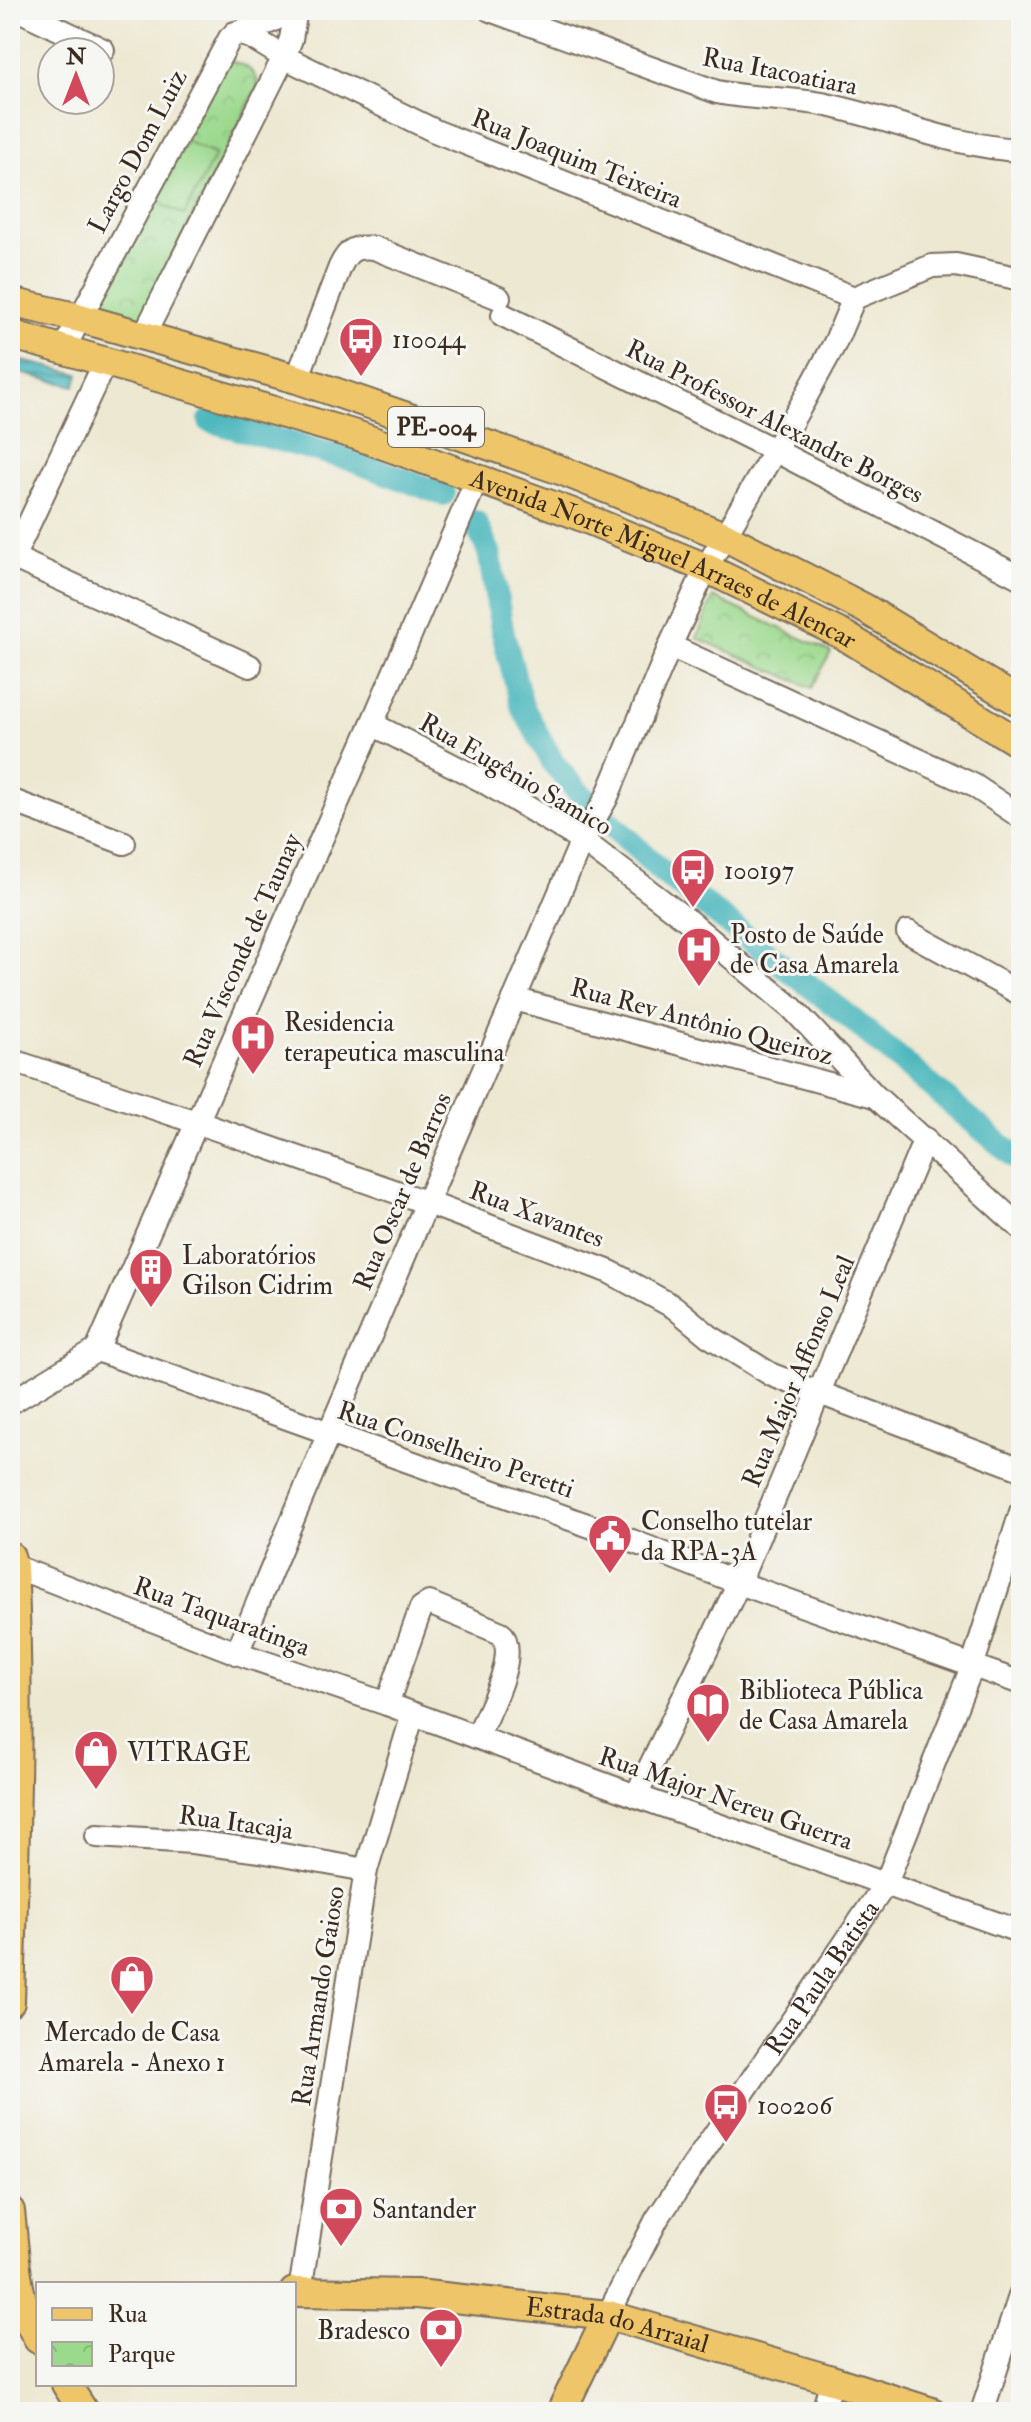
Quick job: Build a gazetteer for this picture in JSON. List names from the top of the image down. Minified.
{"streets":{"main road":["PE-004","Avenida Norte Miguel Arraes de Alencar","Rua Paula Batista","Estrada do Arraial"],"street":["Rua Itacoatiara","Largo Dom Luiz","Rua Joaquim Teixeira","Rua Professor Alexandre Borges","Rua Eugênio Samico","Rua Visconde de Taunay","Rua Rev Antônio Queiroz","Rua Oscar de Barros","Rua Xavantes","Rua Major Affonso Leal","Rua Conselheiro Peretti","Rua Taquaratinga","Rua Major Nereu Guerra","Rua Itacaja","Rua Armando Gaioso"]},"crossings":[["Largo Dom Luiz","Rua Joaquim Teixeira"],["Largo Dom Luiz","Avenida Norte Miguel Arraes de Alencar"],["Rua Joaquim Teixeira","Rua Oscar de Barros"],["Rua Professor Alexandre Borges","Avenida Norte Miguel Arraes de Alencar"],["Rua Professor Alexandre Borges","Rua Oscar de Barros"],["Avenida Norte Miguel Arraes de Alencar","Rua Visconde de Taunay"],["Avenida Norte Miguel Arraes de Alencar","Rua Oscar de Barros"],["Rua Eugênio Samico","Rua Visconde de Taunay"],["Rua Eugênio Samico","Rua Rev Antônio Queiroz"],["Rua Eugênio Samico","Rua Oscar de Barros"],["Rua Eugênio Samico","Rua Major Affonso Leal"],["Rua Visconde de Taunay","Rua Xavantes"],["Rua Visconde de Taunay","Rua Conselheiro Peretti"],["Rua Rev Antônio Queiroz","Rua Oscar de Barros"],["Rua Oscar de Barros","Rua Xavantes"],["Rua Oscar de Barros","Rua Conselheiro Peretti"],["Rua Oscar de Barros","Rua Taquaratinga"],["Rua Xavantes","Rua Major Affonso Leal"],["Rua Major Affonso Leal","Rua Conselheiro Peretti"],["Rua Major Affonso Leal","Rua Major Nereu Guerra"],["Rua Conselheiro Peretti","Rua Paula Batista"],["Rua Taquaratinga","Rua Major Nereu Guerra"],["Rua Taquaratinga","Rua Armando Gaioso"],["Rua Major Nereu Guerra","Rua Paula Batista"],["Rua Major Nereu Guerra","Rua Armando Gaioso"],["Rua Itacaja","Rua Armando Gaioso"],["Rua Paula Batista","Estrada do Arraial"],["Rua Armando Gaioso","Estrada do Arraial"]],"places":{"bus stop":["110044","100197","100206"],"hospital":["Posto de Saúde de Casa Amarela","Residencia terapeutica masculina"],"building":["Laboratórios Gilson Cidrim"],"public building":["Conselho tutelar da RPA-3A"],"library":["Biblioteca Pública de Casa Amarela"],"shop":["VITRAGE","Mercado de Casa Amarela - Anexo 1"],"bank":["Santander","Bradesco"]},"legend":["Rua","Parque"],"north":"top"}
